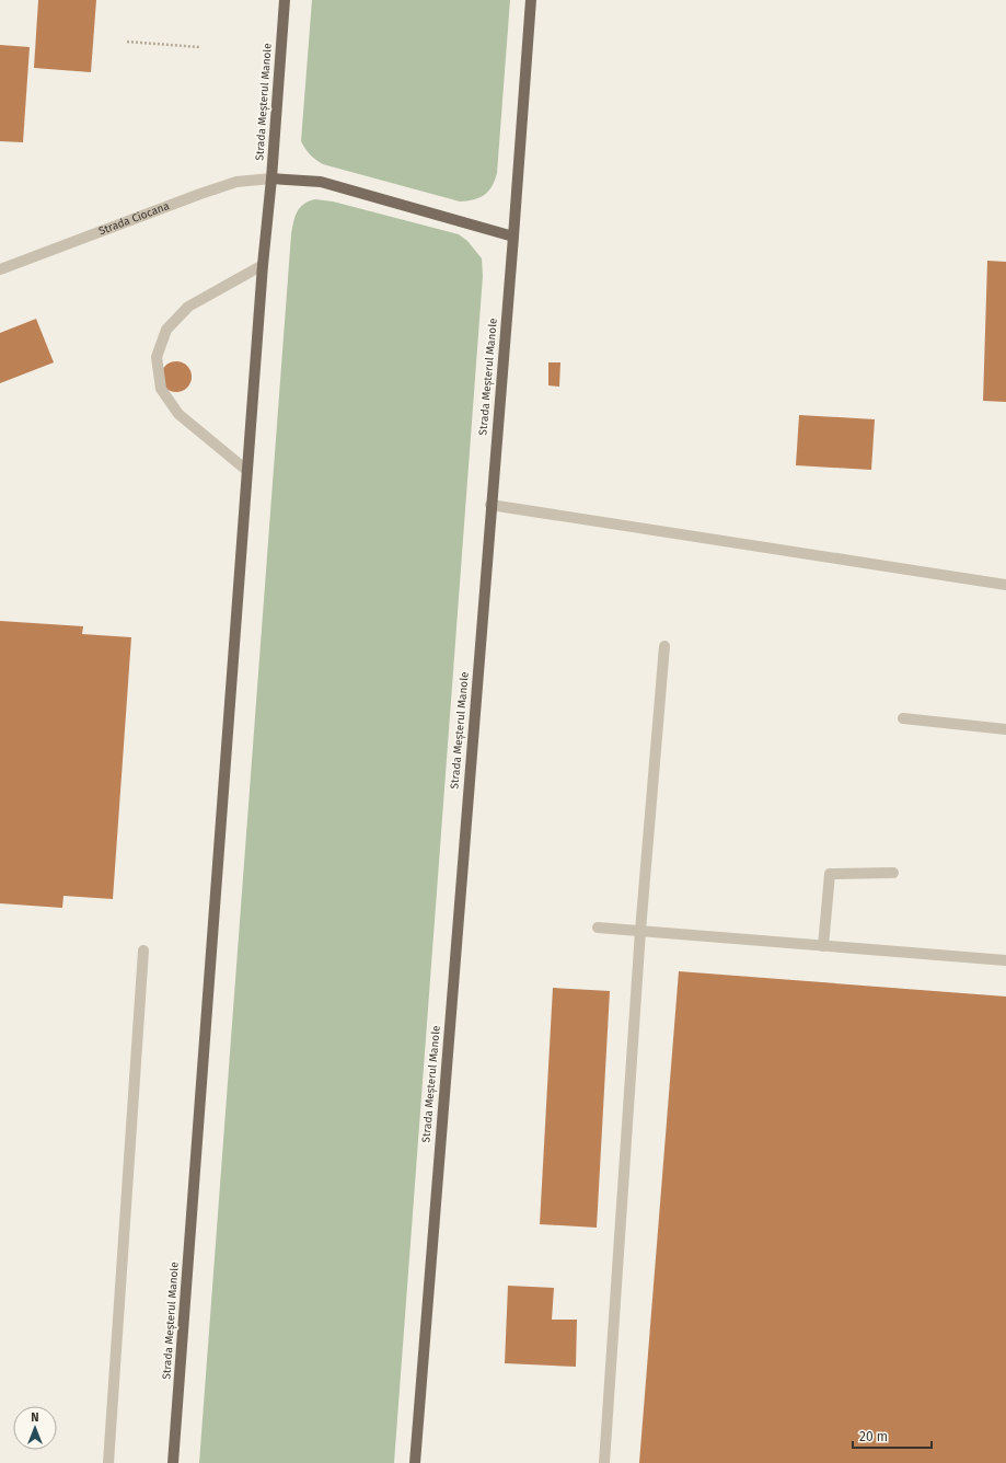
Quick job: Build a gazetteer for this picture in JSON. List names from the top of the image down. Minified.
{"streets":{"main road":["Strada Meșterul Manole"],"street":["Strada Ciocana"]},"crossings":[["Strada Meșterul Manole","Strada Ciocana"]],"scale_bar":"20 m","north":"top"}
